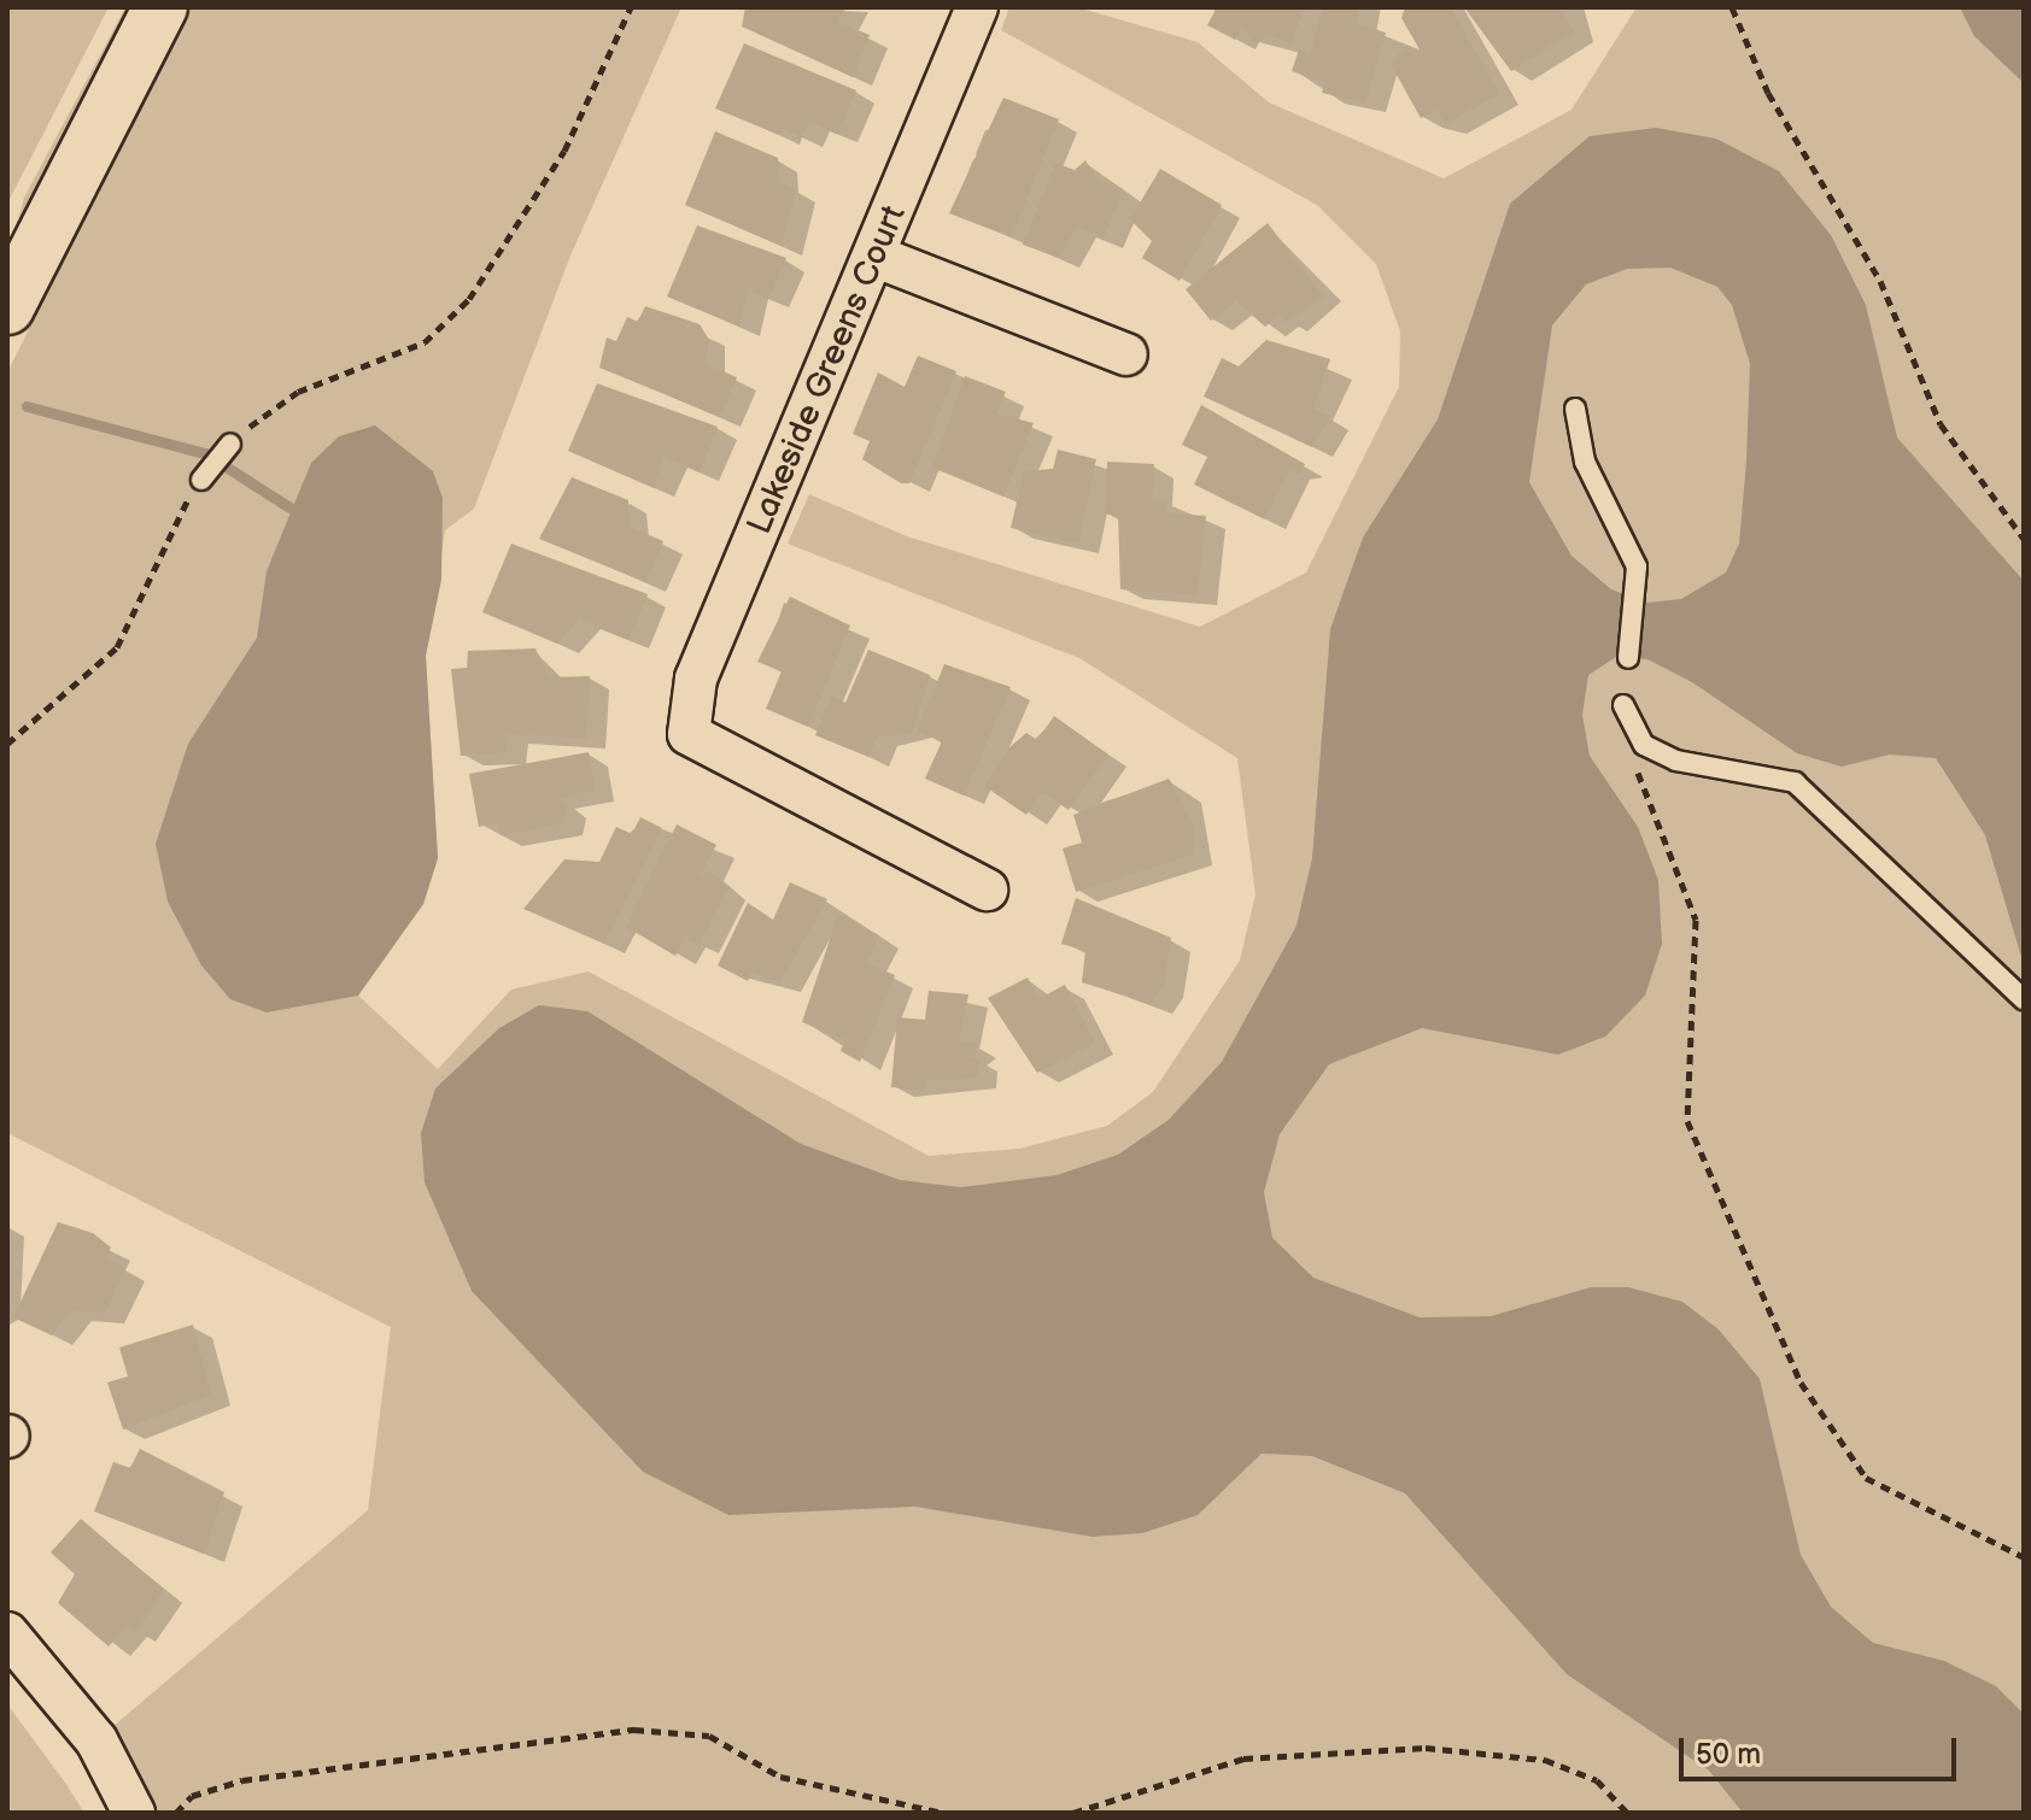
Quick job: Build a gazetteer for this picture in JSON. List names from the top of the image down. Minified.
{"streets":{"street":["Lakeside Greens Court"]},"scale_bar":"50 m"}
